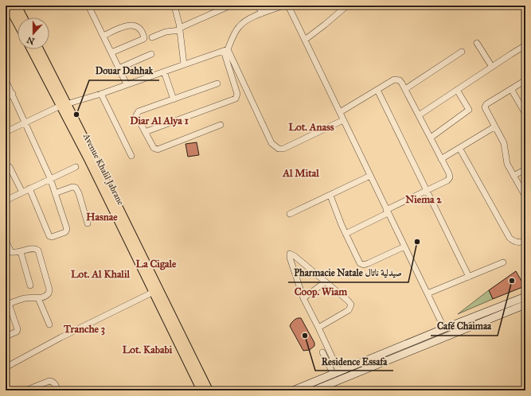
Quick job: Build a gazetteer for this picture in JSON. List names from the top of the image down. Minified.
{"streets":{"main road":["Avenue Khalil Jabrane"]},"districts":["Diar Al Alya 1","Lot. Anass","Al Mital","Niema 2","Hasnae","La Cigale","Lot. Al Khalil","Coop. Wiam","Tranche 3","Lot. Kababi"],"places":["Douar Dahhak","Pharmacie Natale صيدلية ناتال","Café Chaimaa","Residence Essafa"],"north":"bottom"}
